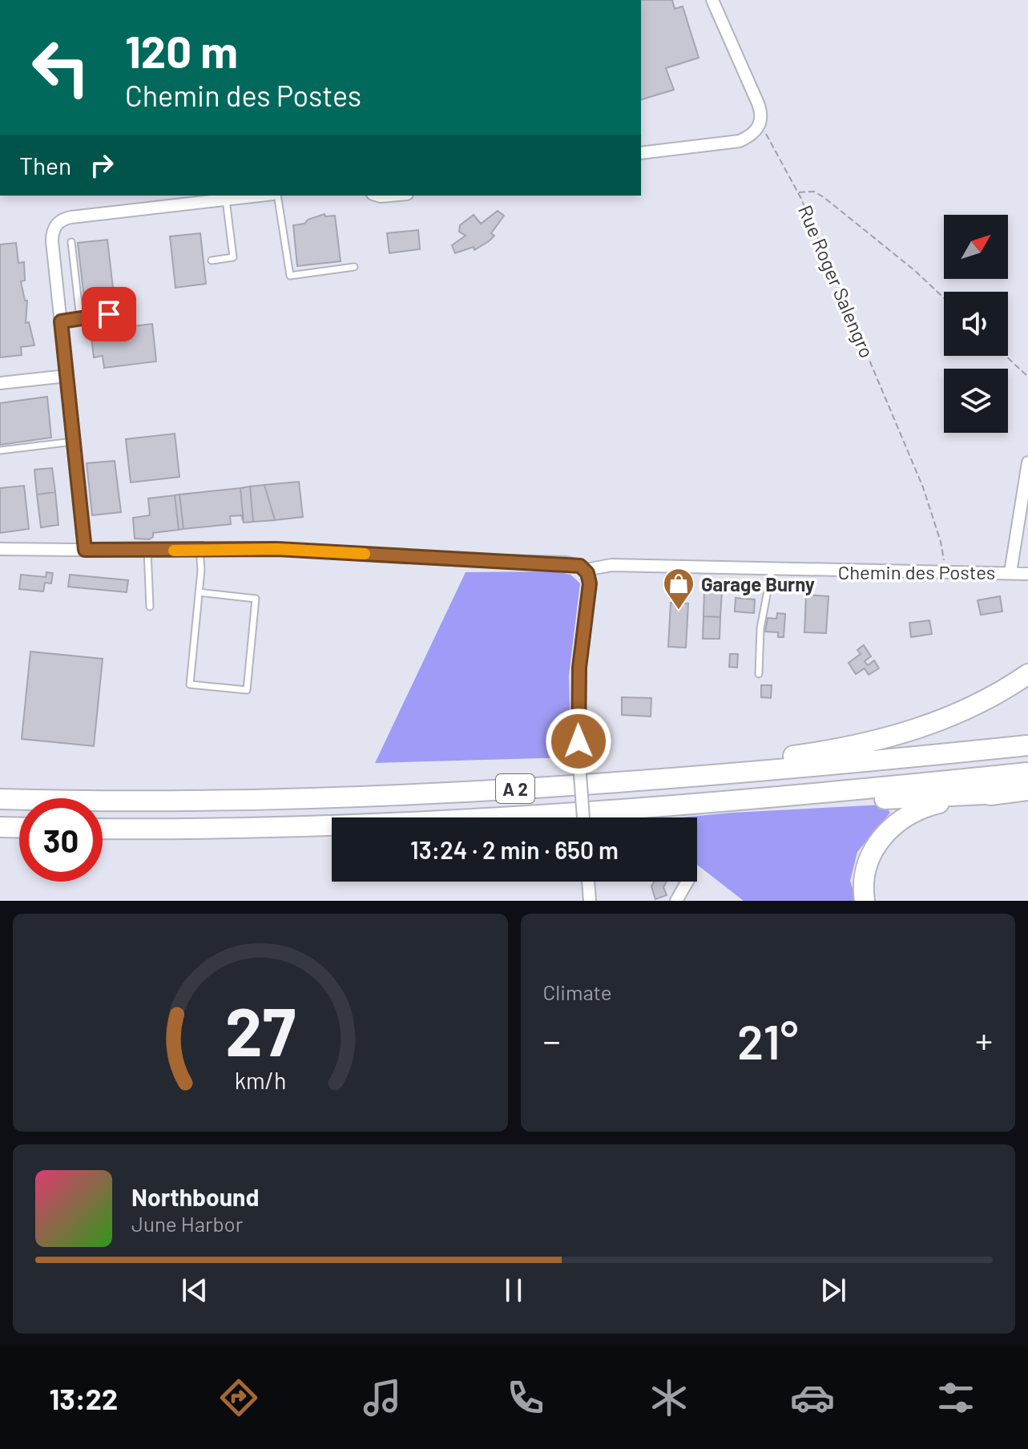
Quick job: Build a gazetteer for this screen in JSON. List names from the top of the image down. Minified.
{"streets":{"highway":["A 2"],"street":["Chemin des Postes"],"path":["Rue Roger Salengro"]},"crossings":[["Rue Roger Salengro","Chemin des Postes"]],"places":{"shop":["Garage Burny"]},"north":"top right","page":{"turn":["120 m","Chemin des Postes"],"then":"Then","limit":"30","trip":"13:24 · 2 min · 650 m","tile":"Climate","heat":["−","21°","+"],"song":["Northbound","June Harbor"],"tabs":"13:22","gauge":["27","km/h"]}}
